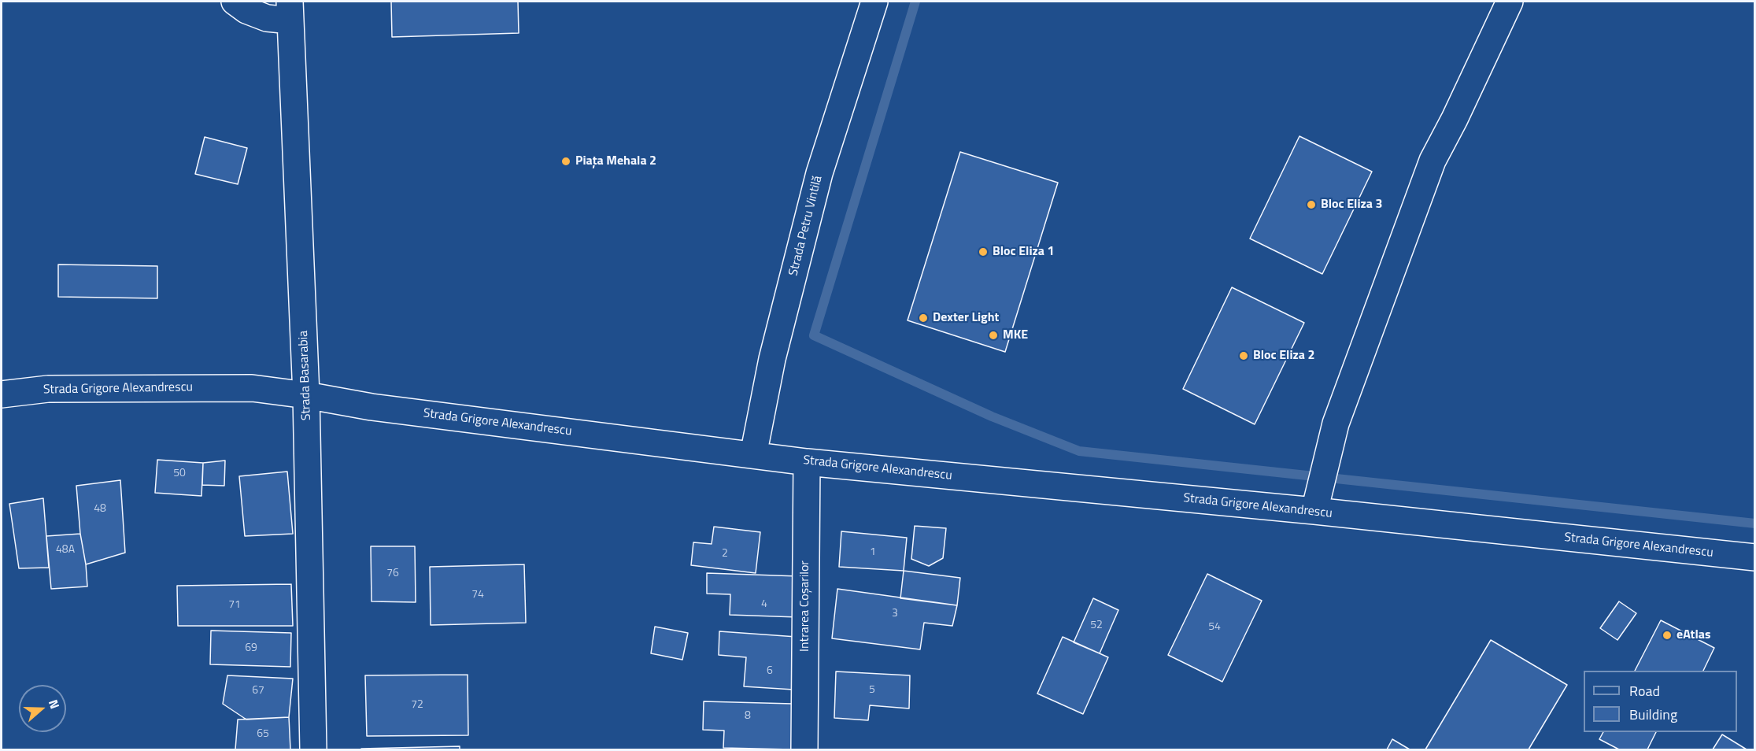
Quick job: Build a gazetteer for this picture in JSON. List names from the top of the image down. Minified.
{"streets":{"street":["Strada Petru Vintilă","Strada Basarabia","Strada Grigore Alexandrescu","Intrarea Coșarilor"]},"crossings":[["Strada Petru Vintilă","Strada Grigore Alexandrescu"],["Strada Basarabia","Strada Grigore Alexandrescu"],["Strada Grigore Alexandrescu","Intrarea Coșarilor"]],"places":["Piața Mehala 2","Bloc Eliza 3","Bloc Eliza 1","Dexter Light","MKE","Bloc Eliza 2","eAtlas"],"house_numbers":["50","48","48A","1","2","76","74","4","71","3","52","54","69","6","5","67","72","8","65"],"legend":["Road","Building"],"north":"right"}
